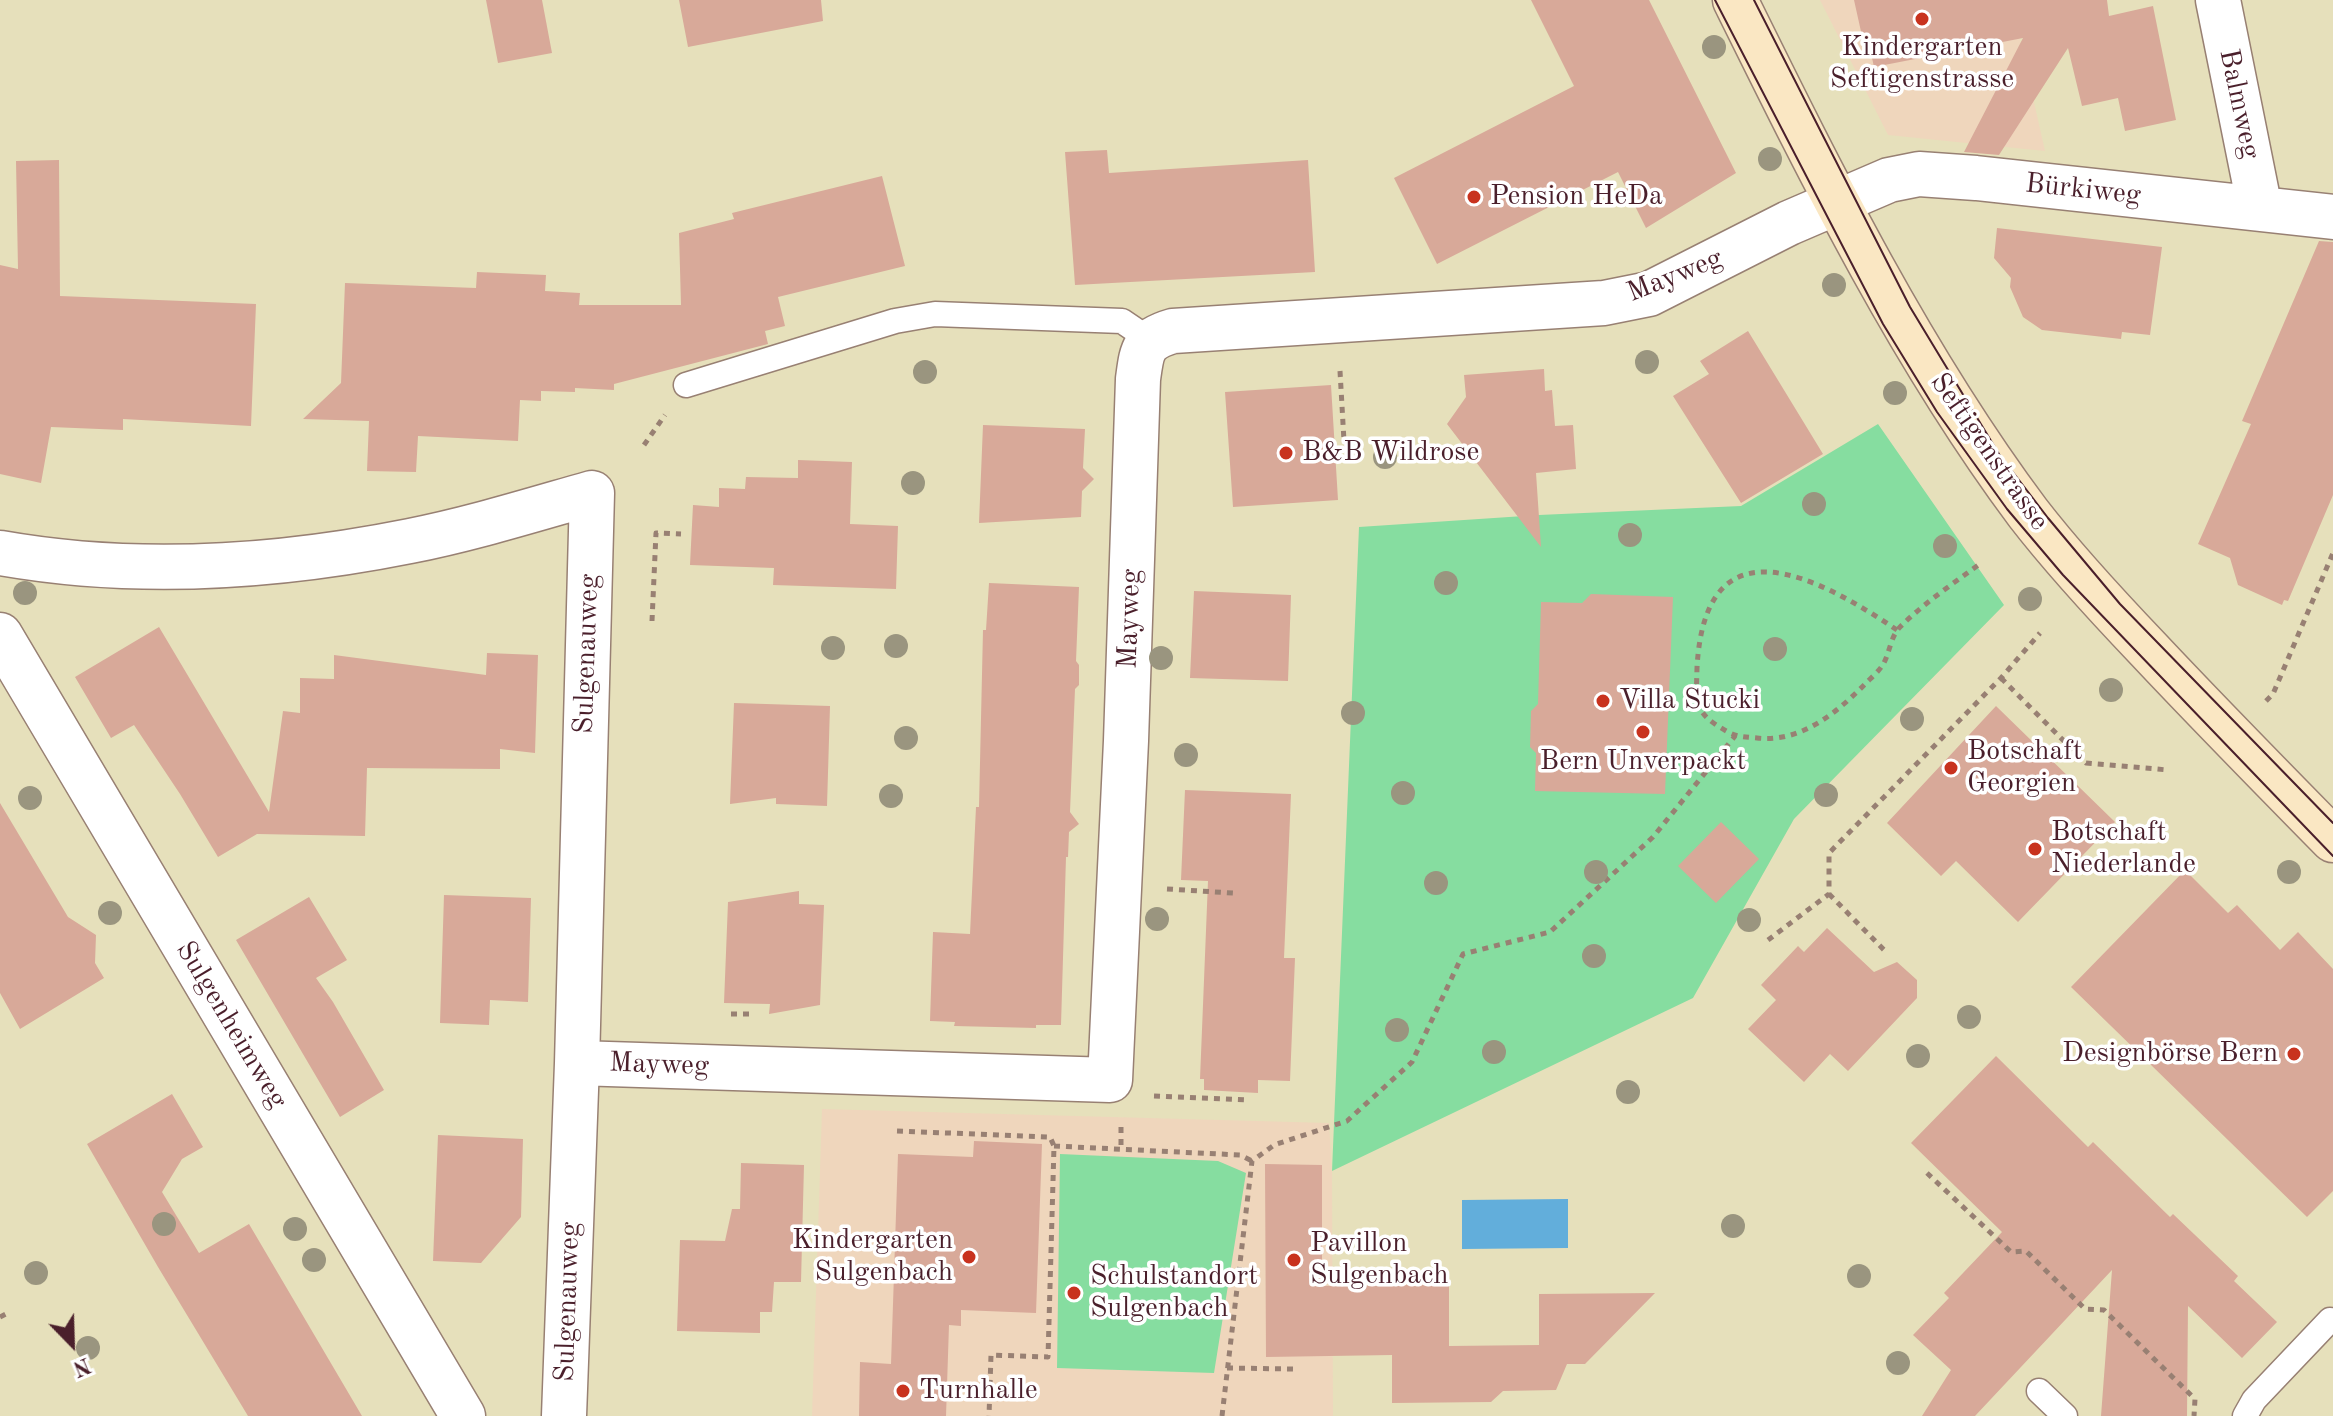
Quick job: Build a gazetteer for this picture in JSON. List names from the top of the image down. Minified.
{"streets":{"main road":["Seftigenstrasse"],"street":["Balmweg","Bürkiweg","Mayweg","Sulgenauweg","Sulgenheimweg"]},"crossings":[["Balmweg","Bürkiweg"],["Bürkiweg","Mayweg"],["Bürkiweg","Seftigenstrasse"],["Mayweg","Seftigenstrasse"],["Mayweg","Sulgenauweg"]],"places":["Kindergarten Seftigenstrasse","Pension HeDa","B&B Wildrose","Villa Stucki","Bern Unverpackt","Botschaft Georgien","Botschaft Niederlande","Designbörse Bern","Kindergarten Sulgenbach","Pavillon Sulgenbach","Schulstandort Sulgenbach","Turnhalle"],"north":"bottom right"}
